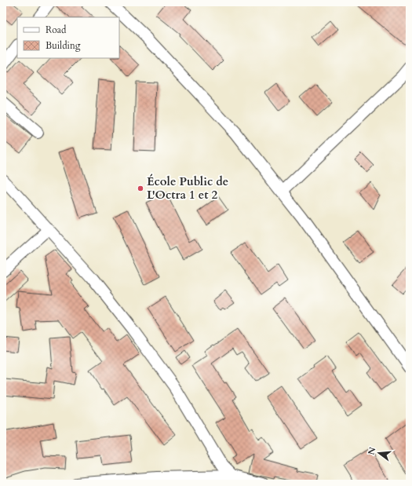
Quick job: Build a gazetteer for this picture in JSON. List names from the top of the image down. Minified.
{"places":["École Public de L'Octra 1 et 2"],"legend":["Road","Building"],"north":"left"}
